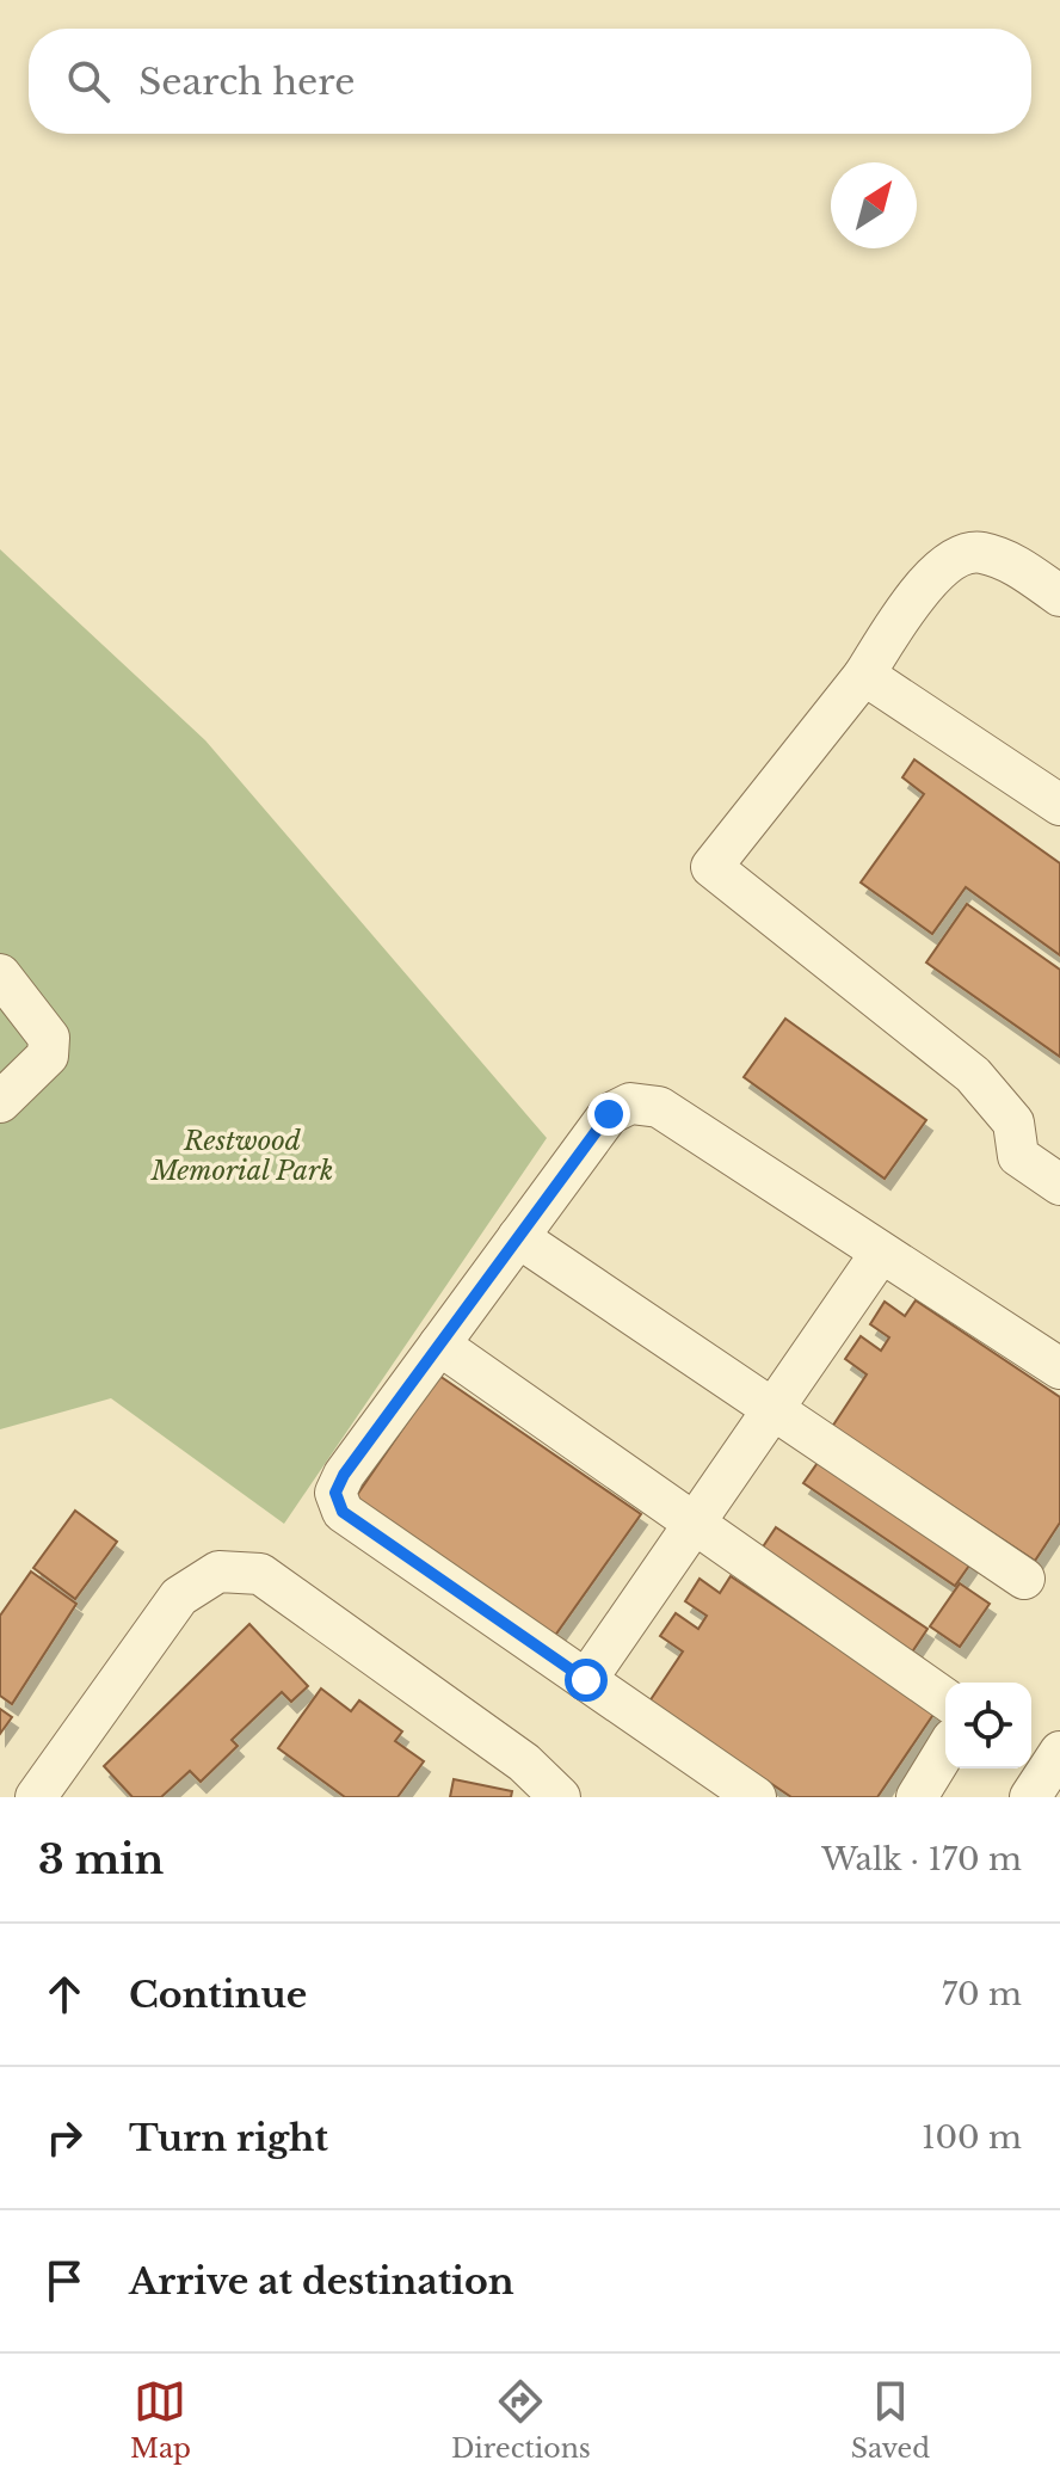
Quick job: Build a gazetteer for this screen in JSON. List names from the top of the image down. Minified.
{"parks":["Restwood Memorial Park"],"north":"top right","page":{"search":"Search here","heading":["3 min","Walk · 170 m"],"list":[["Continue","70 m"],["Turn right","100 m"],"Arrive at destination"],"nav":["Map","Directions","Saved"]}}
